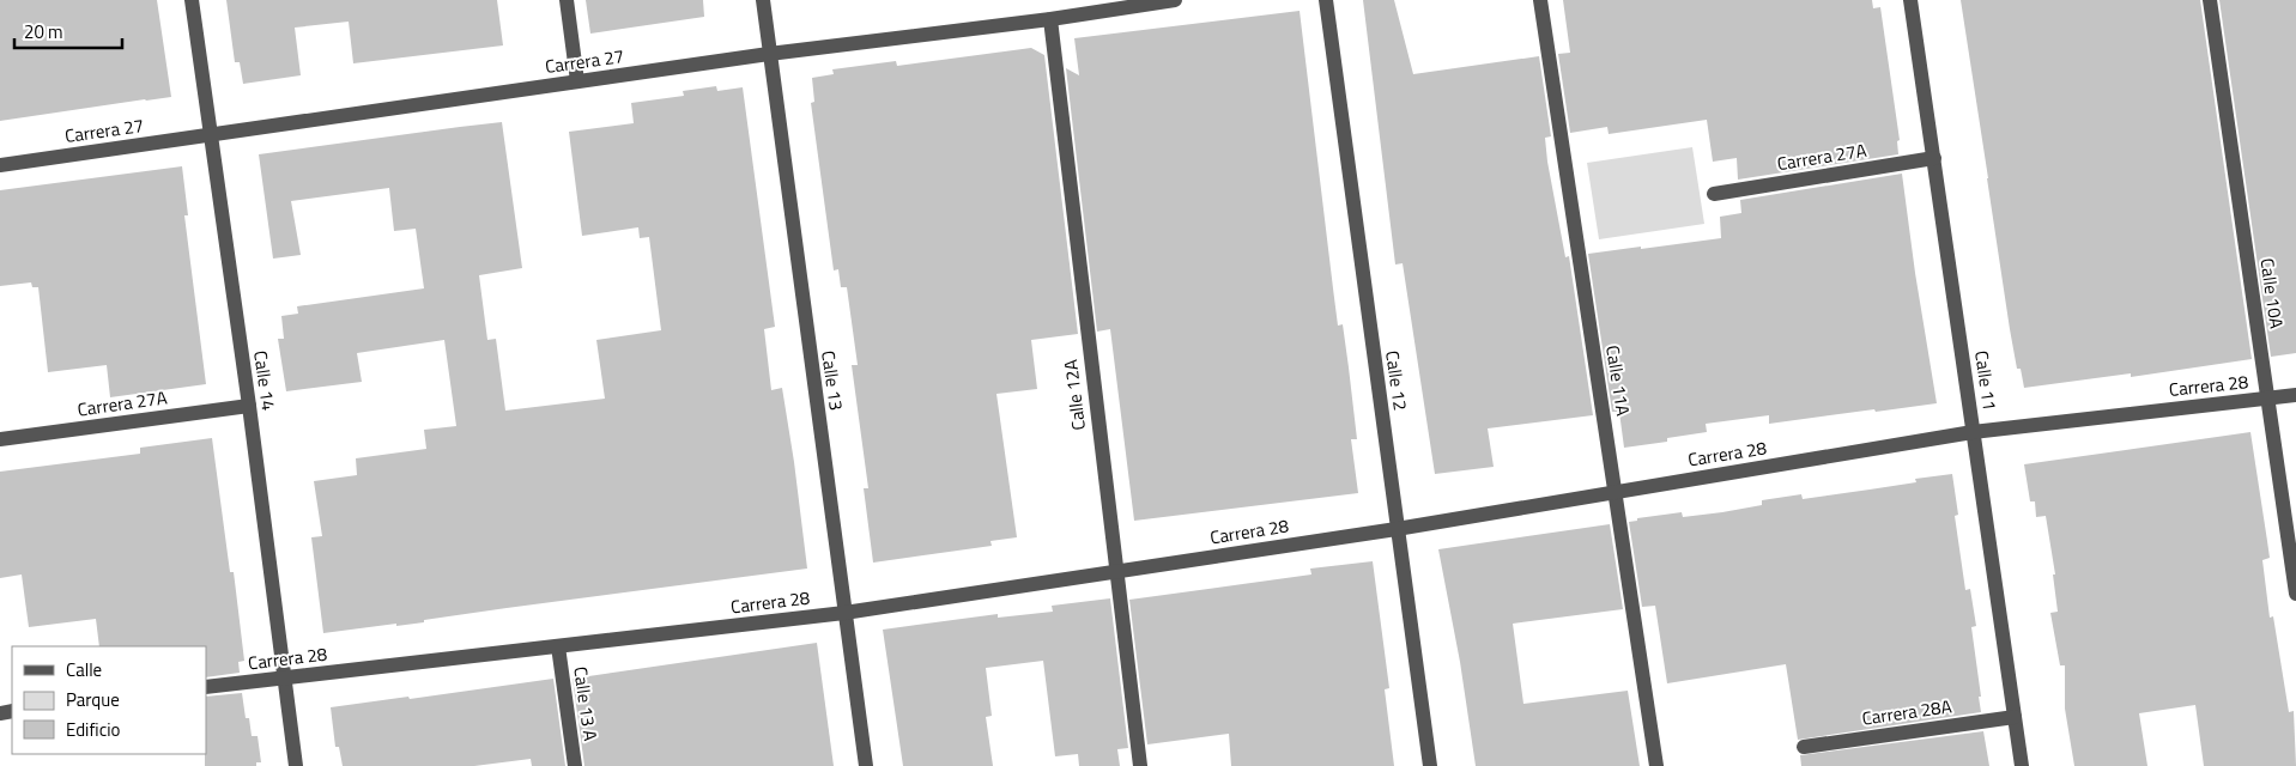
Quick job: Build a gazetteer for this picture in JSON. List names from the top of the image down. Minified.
{"streets":{"street":["Carrera 27","Carrera 27A","Calle 10A","Calle 14","Calle 13","Calle 12","Calle 11A","Calle 11","Carrera 28","Calle 12A","Calle 13 A","Carrera 28A"]},"crossings":[["Carrera 27","Calle 14"],["Carrera 27","Calle 13"],["Carrera 27","Calle 12A"],["Carrera 27A","Calle 14"],["Carrera 27A","Calle 11"],["Calle 10A","Carrera 28"],["Calle 14","Carrera 28"],["Calle 13","Carrera 28"],["Calle 12","Carrera 28"],["Calle 11A","Carrera 28"],["Calle 11","Carrera 28"],["Calle 11","Carrera 28A"],["Carrera 28","Calle 12A"],["Carrera 28","Calle 13 A"]],"legend":["Calle","Parque","Edificio"],"scale_bar":"20 m"}
